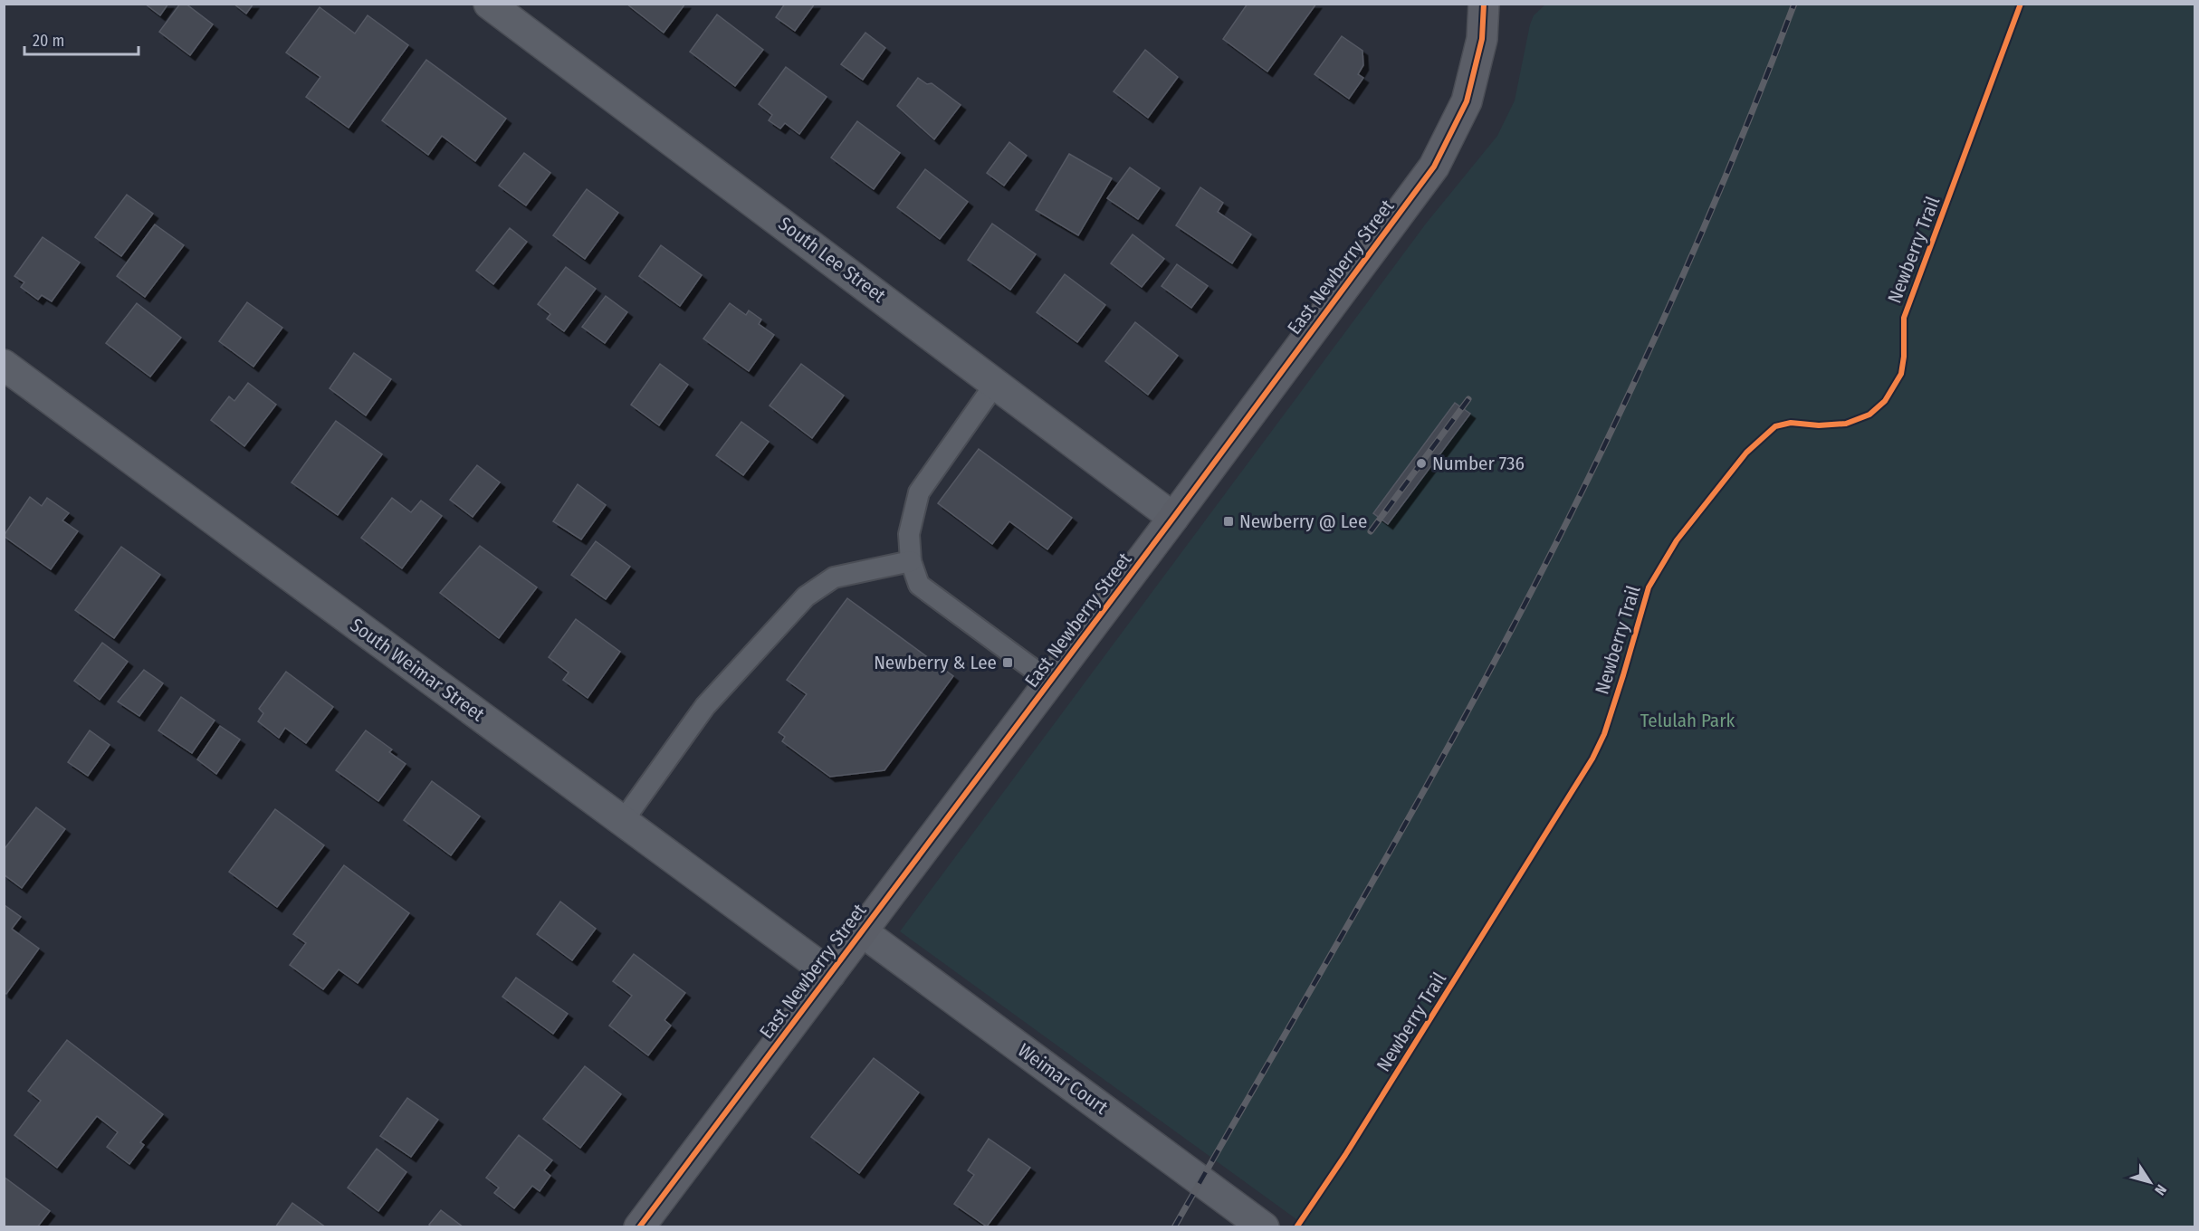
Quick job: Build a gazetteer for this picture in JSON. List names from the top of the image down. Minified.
{"streets":{"main road":["East Newberry Street"],"street":["South Lee Street","South Weimar Street","Weimar Court"],"cycle path":["Newberry Trail"]},"crossings":[["South Lee Street","East Newberry Street"],["East Newberry Street","South Weimar Street"],["East Newberry Street","Weimar Court"]],"parks":["Telulah Park"],"places":{"other":["Number 736"],"transit":["Newberry @ Lee","Newberry & Lee"]},"scale_bar":"20 m","north":"bottom right"}
